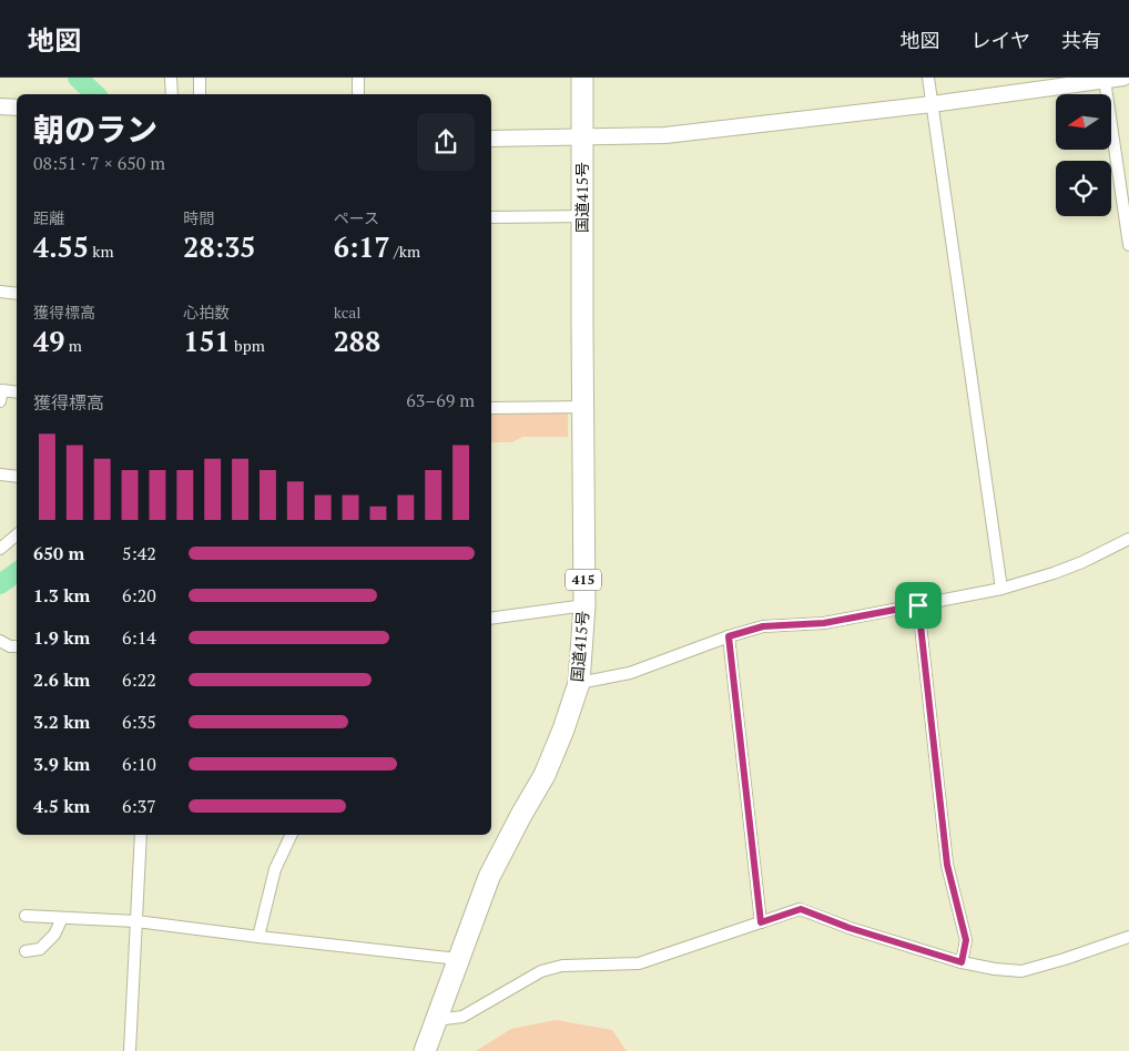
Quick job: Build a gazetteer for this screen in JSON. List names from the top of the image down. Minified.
{"streets":{"highway":["国道415号","415"]},"north":"left","page":{"header":"地図","nav":["地図","レイヤ","共有"],"heading":["朝のラン","08:51 · 7 × 650 m"],"stats":[["距離","4.55 km"],["時間","28:35"],["ペース","6:17 /km"],["獲得標高","49 m"],["心拍数","151 bpm"],["kcal","288"]],"chart":["獲得標高","63–69 m"],"list":[{"name":"650 m","note":"5:42"},{"name":"1.3 km","note":"6:20"},{"name":"1.9 km","note":"6:14"},{"name":"2.6 km","note":"6:22"},{"name":"3.2 km","note":"6:35"},{"name":"3.9 km","note":"6:10"},{"name":"4.5 km","note":"6:37"}]}}
